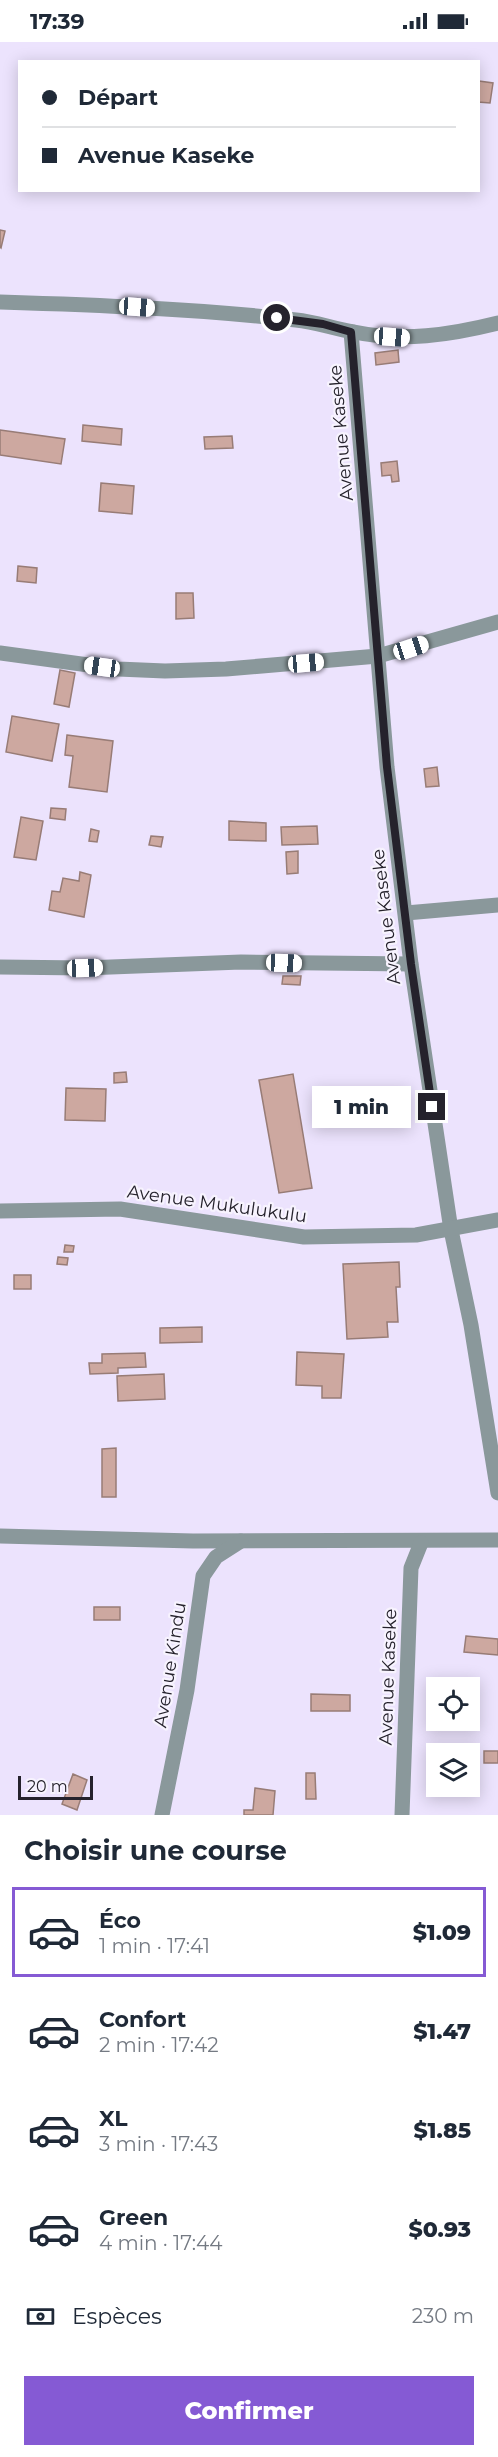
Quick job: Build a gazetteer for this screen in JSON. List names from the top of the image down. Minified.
{"streets":{"street":["Avenue Kaseke","Avenue Mukulukulu","Avenue Kindu"]},"crossings":[["Avenue Kaseke","Avenue Mukulukulu"]],"scale_bar":"20 m","page":{"status":"17:39","banner":["Départ","Avenue Kaseke"],"bubble":"1 min","scale":"20 m","heading":"Choisir une course","list":[{"name":"Éco","note":"1 min · 17:41","value":"$1.09"},{"name":"Confort","note":"2 min · 17:42","value":"$1.47"},{"name":"XL","note":"3 min · 17:43","value":"$1.85"},{"name":"Green","note":"4 min · 17:44","value":"$0.93"}],"pay":["Espèces","230 m"],"buttons":"Confirmer"}}
